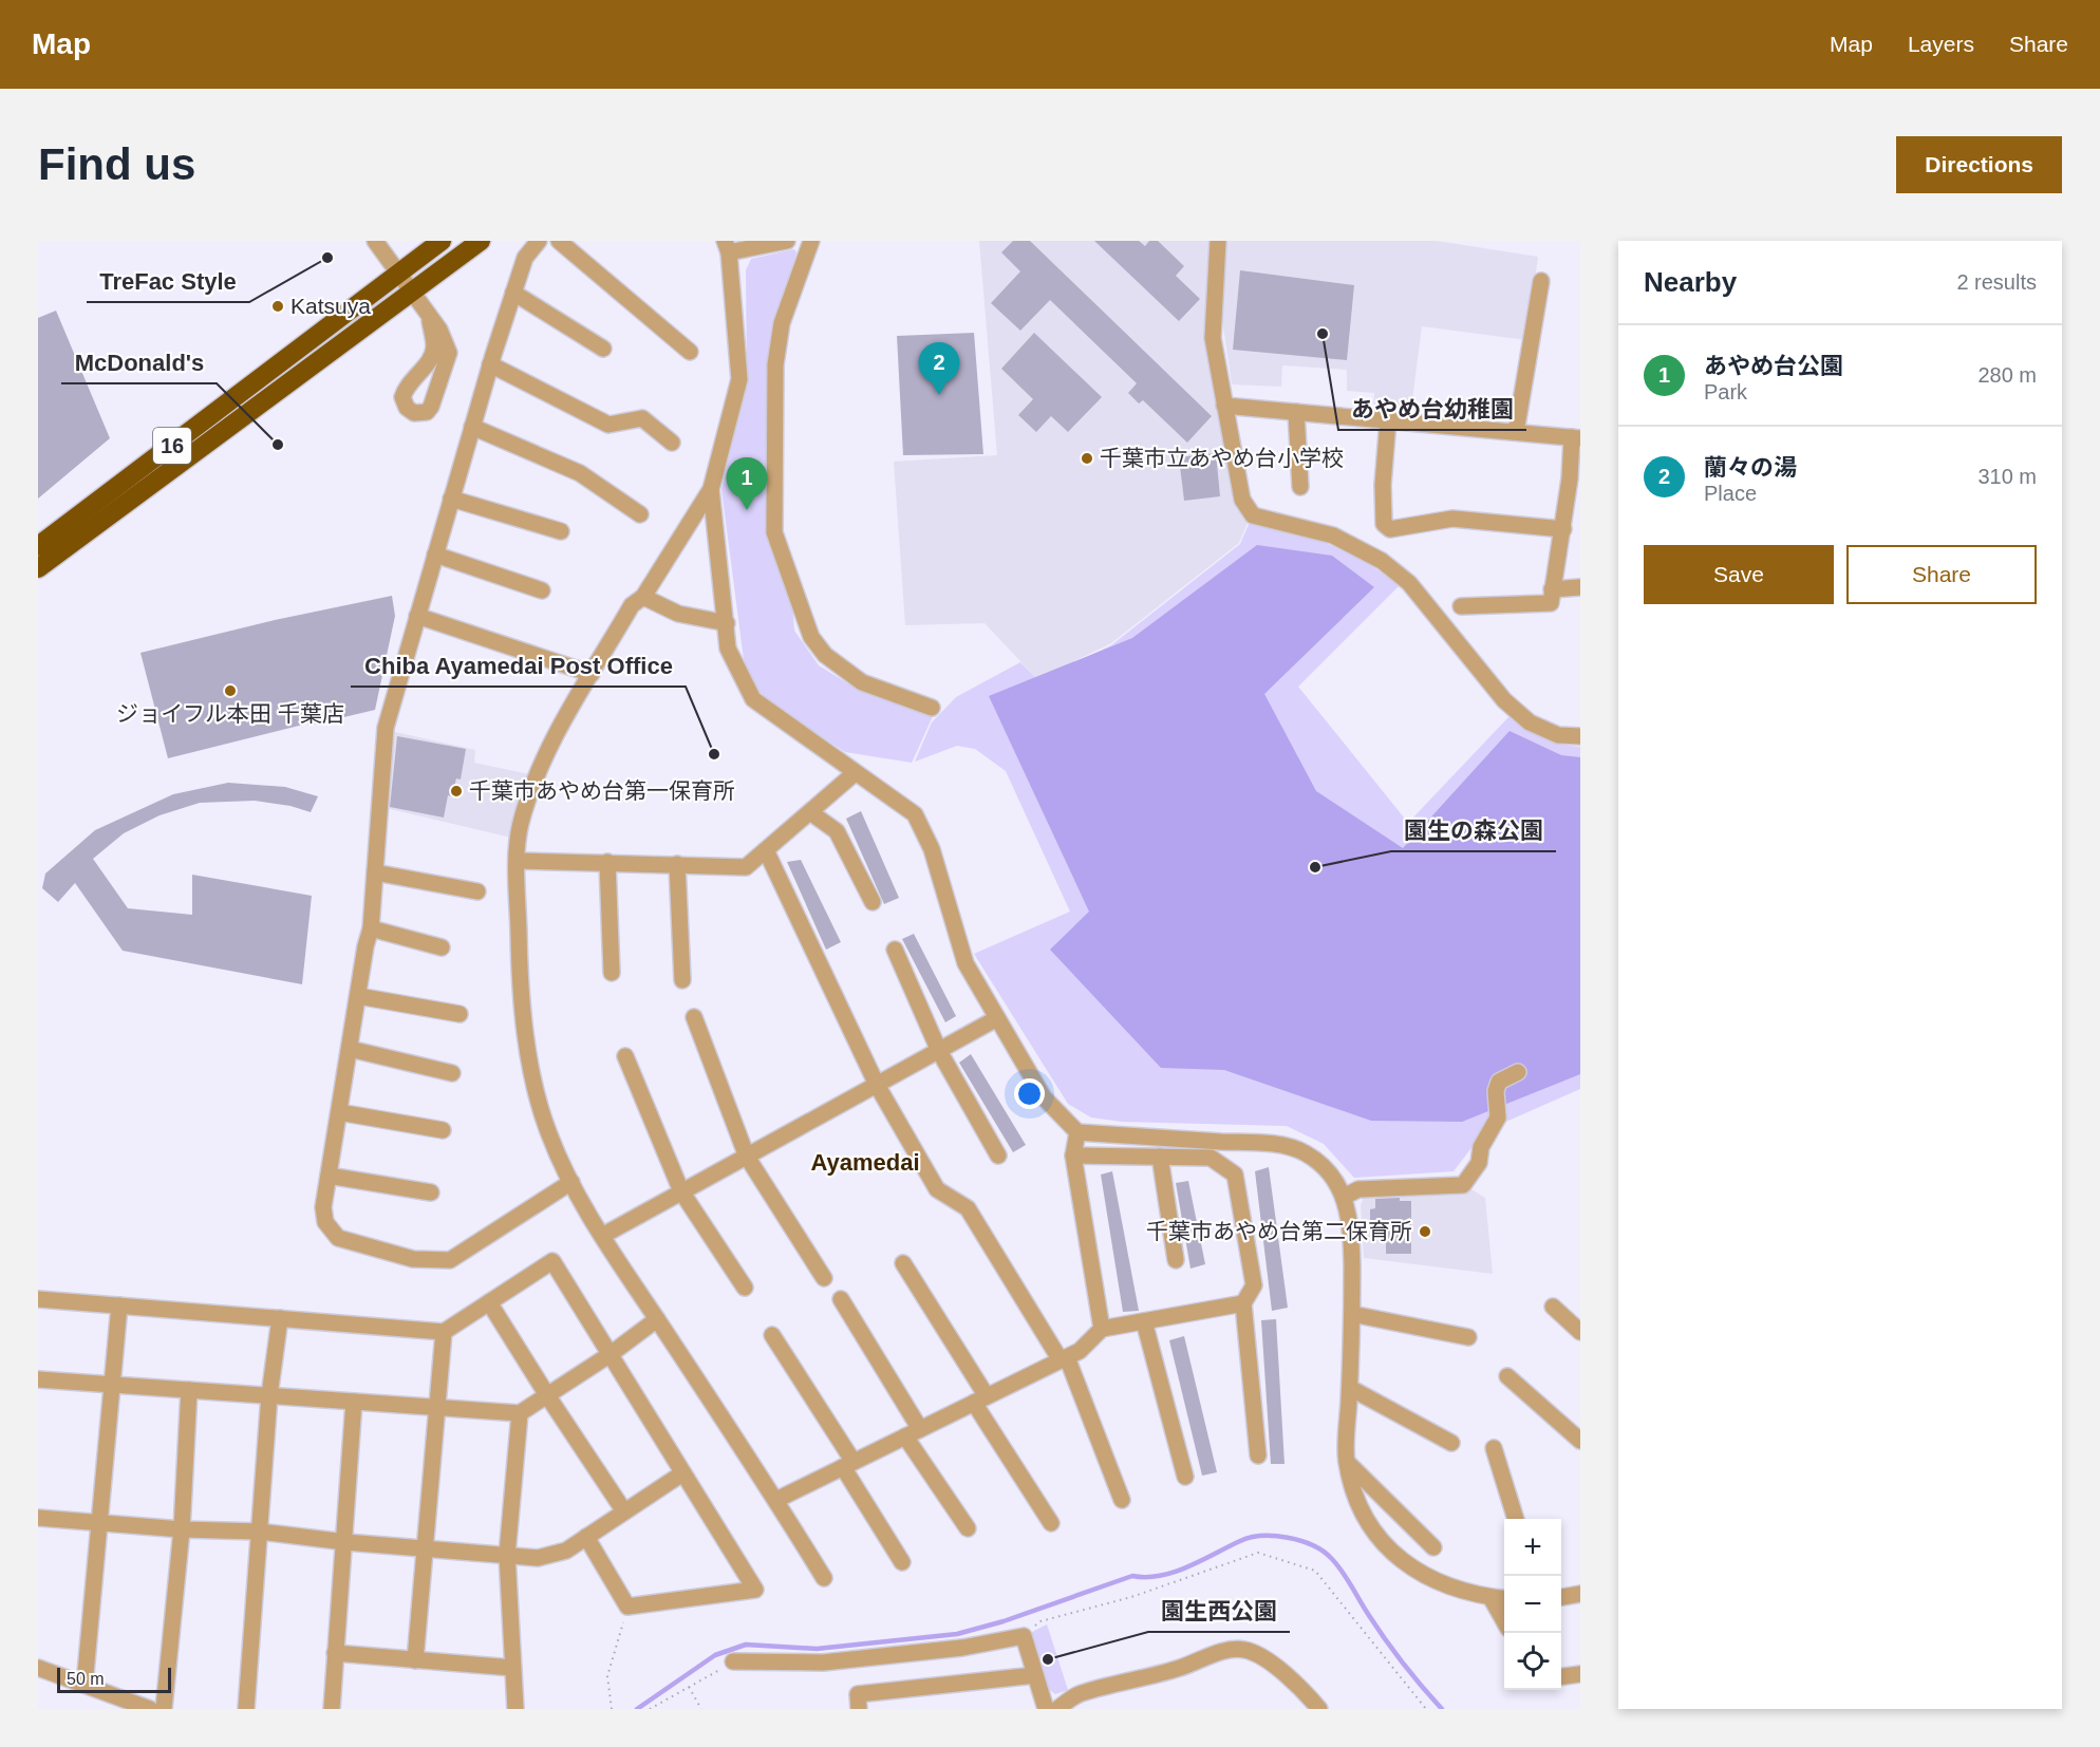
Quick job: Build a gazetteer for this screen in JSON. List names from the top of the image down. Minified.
{"streets":{"highway":["16"]},"districts":["Ayamedai"],"places":["TreFac Style","Katsuya","あやめ台幼稚園","McDonald's","千葉市立あやめ台小学校","ジョイフル本田 千葉店","Chiba Ayamedai Post Office","千葉市あやめ台第一保育所","園生の森公園","千葉市あやめ台第二保育所","園生西公園"],"scale_bar":"50 m","page":{"header":"Map","nav":["Map","Layers","Share"],"buttons":["Directions",["Save","Share"]],"title":"Find us","heading":["Nearby","2 results"],"list":[{"mark":"1","name":"あやめ台公園","note":"Park","value":"280 m"},{"mark":"2","name":"蘭々の湯","note":"Place","value":"310 m"}],"pins":["2","1"],"map_buttons":["+","−"],"scale":"50 m"}}
